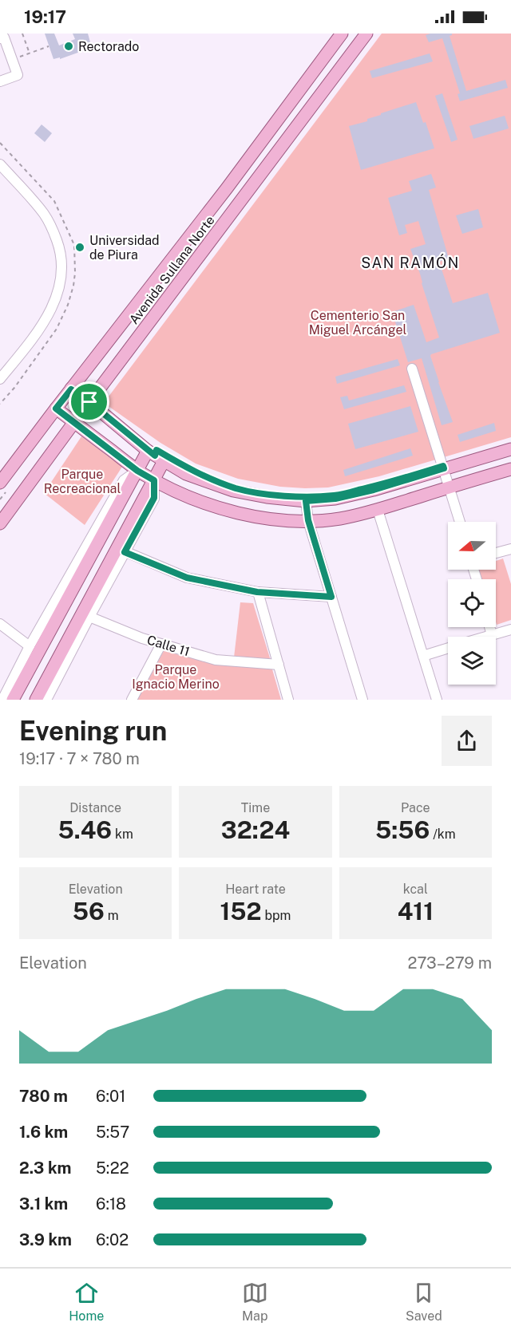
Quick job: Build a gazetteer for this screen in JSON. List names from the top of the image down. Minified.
{"streets":{"main road":["Avenida Sullana Norte"],"street":["Calle 11"]},"districts":["SAN RAMÓN"],"parks":["Cementerio San Miguel Arcángel","Parque Recreacional","Parque Ignacio Merino"],"places":["Rectorado","Universidad de Piura"],"north":"left","page":{"status":"19:17","heading":["Evening run","19:17 · 7 × 780 m"],"stats":[["Distance","5.46 km"],["Time","32:24"],["Pace","5:56 /km"],["Elevation","56 m"],["Heart rate","152 bpm"],["kcal","411"]],"chart":["Elevation","273–279 m"],"list":[{"name":"780 m","note":"6:01"},{"name":"1.6 km","note":"5:57"},{"name":"2.3 km","note":"5:22"},{"name":"3.1 km","note":"6:18"},{"name":"3.9 km","note":"6:02"}],"tabs":["Home","Map","Saved"]}}
